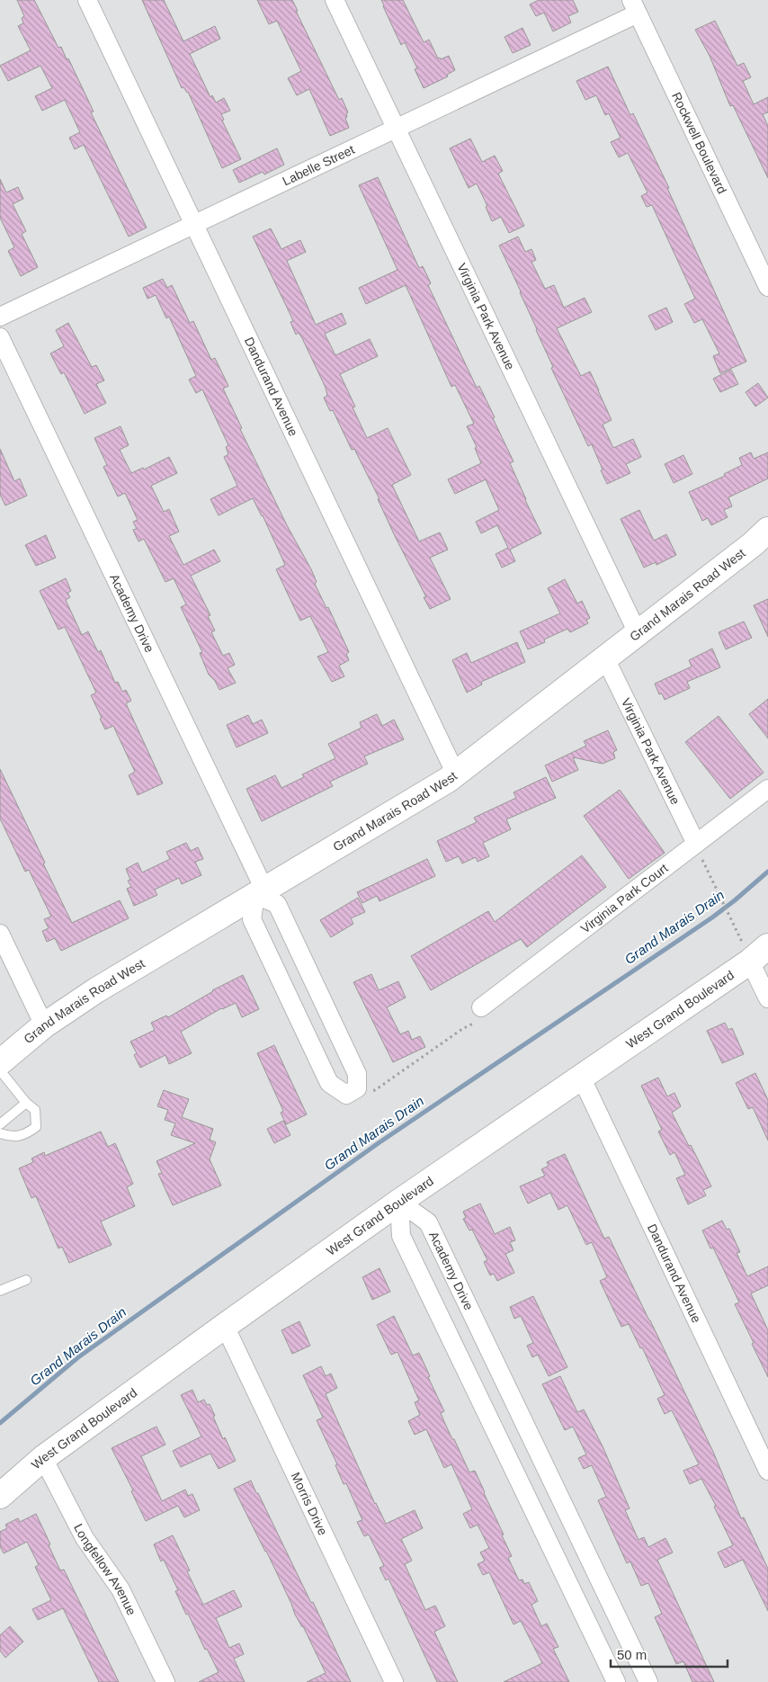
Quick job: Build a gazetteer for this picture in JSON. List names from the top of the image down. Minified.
{"streets":{"street":["Rockwell Boulevard","Labelle Street","Virginia Park Avenue","Dandurand Avenue","Grand Marais Road West","Academy Drive","Virginia Park Court","West Grand Boulevard","Morris Drive","Longfellow Avenue"]},"crossings":[["Rockwell Boulevard","Labelle Street"],["Labelle Street","Virginia Park Avenue"],["Labelle Street","Dandurand Avenue"],["Virginia Park Avenue","Grand Marais Road West"],["Virginia Park Avenue","Virginia Park Court"],["Dandurand Avenue","Grand Marais Road West"],["Dandurand Avenue","West Grand Boulevard"],["Grand Marais Road West","Academy Drive"],["Academy Drive","West Grand Boulevard"],["West Grand Boulevard","Morris Drive"],["West Grand Boulevard","Longfellow Avenue"]],"water":["Grand Marais Drain"],"scale_bar":"50 m"}
